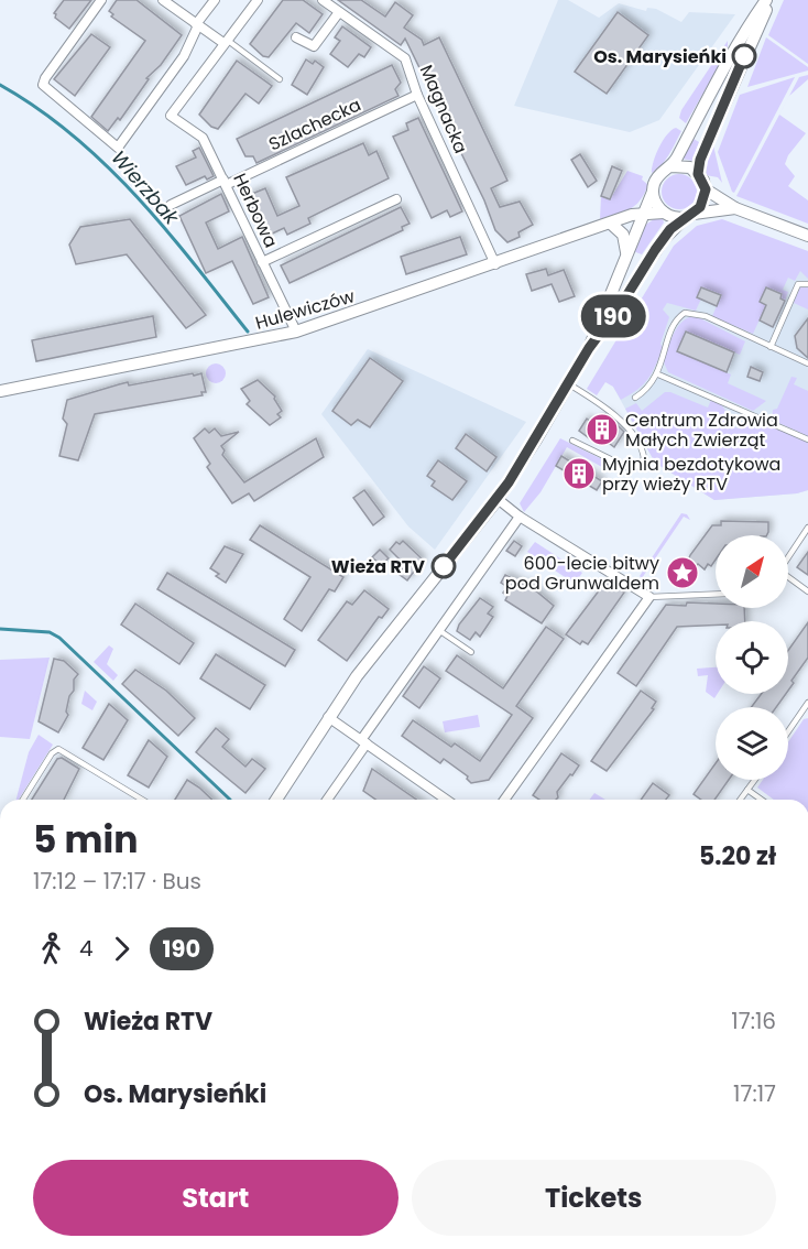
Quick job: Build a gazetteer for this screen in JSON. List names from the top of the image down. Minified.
{"streets":{"street":["Magnacka","Szlachecka","Herbowa","Hulewiczów"]},"crossings":[["Magnacka","Szlachecka"],["Magnacka","Hulewiczów"],["Szlachecka","Herbowa"],["Herbowa","Hulewiczów"]],"water":["Wierzbak"],"places":{"other":["Os. Marysieńki","Wieża RTV"],"building":["Centrum Zdrowia Małych Zwierząt","Myjnia bezdotykowa przy wieży RTV"],"place":["600-lecie bitwy pod Grunwaldem"]},"lines":["bus line 190"],"north":"top right","page":{"on_map":"190","heading":["5 min","17:12 – 17:17 · Bus","5.20 zł"],"legs":["4","190"],"list":[{"name":"Wieża RTV","value":"17:16"},{"name":"Os. Marysieńki","value":"17:17"}],"buttons":["Start","Tickets"]}}
